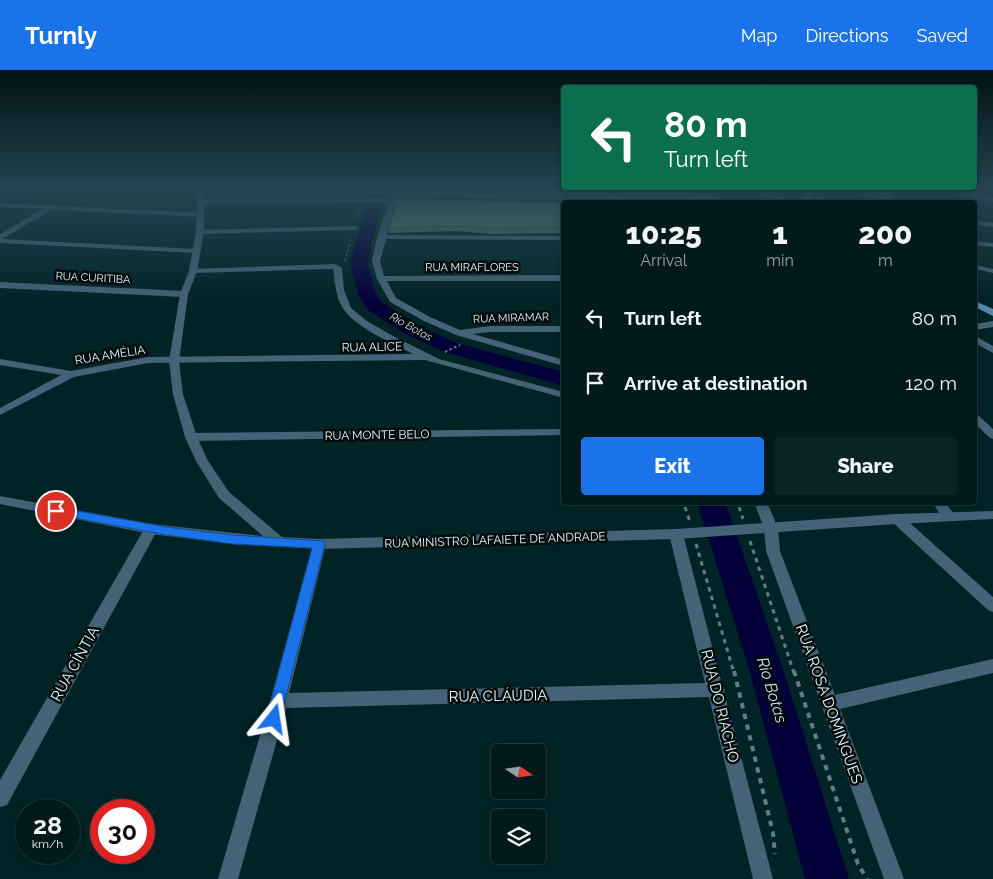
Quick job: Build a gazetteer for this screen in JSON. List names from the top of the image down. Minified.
{"streets":{"street":["RUA MIRAFLORES","RUA CURITIBA","RUA MIRAMAR","RUA ALICE","RUA AMÉLIA","RUA MONTE BELO","RUA MINISTRO LAFAIETE DE ANDRADE","RUA CÍNTIA","RUA CLÁUDIA","RUA ROSA DOMINGUES","RUA DO RIACHO"]},"crossings":[["RUA ALICE","RUA AMÉLIA"],["RUA MINISTRO LAFAIETE DE ANDRADE","RUA CÍNTIA"],["RUA MINISTRO LAFAIETE DE ANDRADE","RUA ROSA DOMINGUES"],["RUA MINISTRO LAFAIETE DE ANDRADE","RUA DO RIACHO"],["RUA CLÁUDIA","RUA DO RIACHO"]],"water":["Rio Botas"],"north":"right","page":{"header":"Turnly","nav":["Map","Directions","Saved"],"turn":["80 m","Turn left"],"eta":["10:25","Arrival","1","min","200","m"],"list":[{"name":"Turn left","value":"80 m"},{"name":"Arrive at destination","value":"120 m"}],"buttons":["Exit","Share"],"speed":"28 km/h","limit":"30"}}
